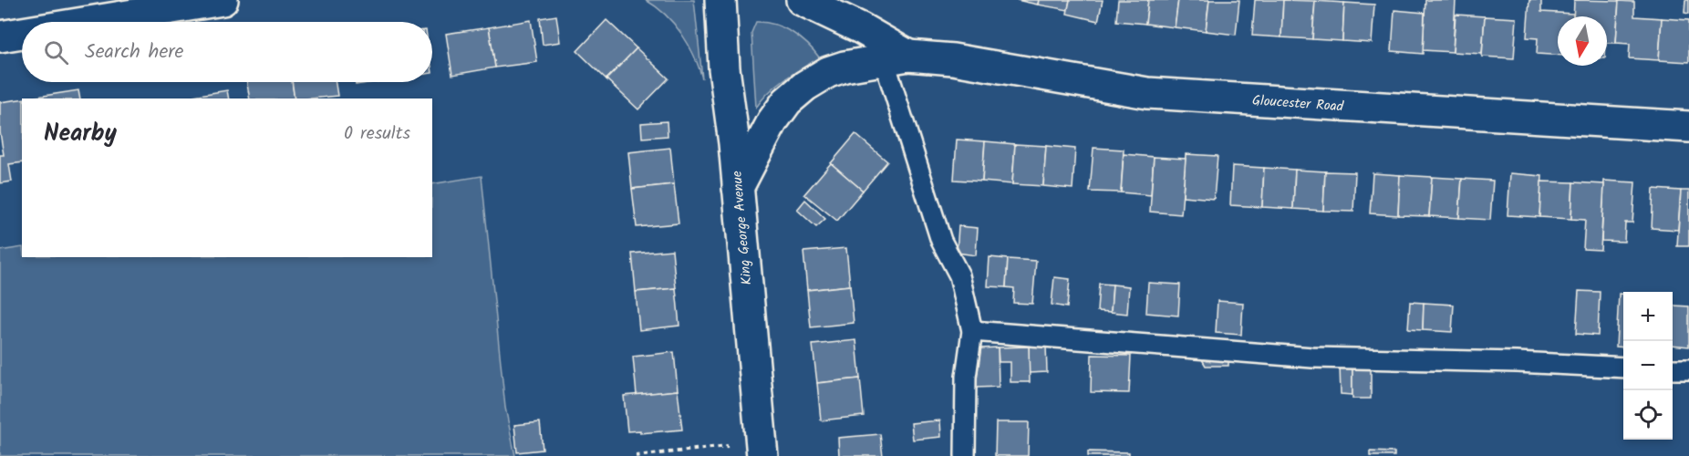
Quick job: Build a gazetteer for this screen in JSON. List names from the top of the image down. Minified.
{"streets":{"street":["Gloucester Road","King George Avenue"]},"crossings":[["Gloucester Road","King George Avenue"]],"north":"bottom","page":{"search":"Search here","heading":["Nearby","0 results"],"map_buttons":["+","−"]}}
